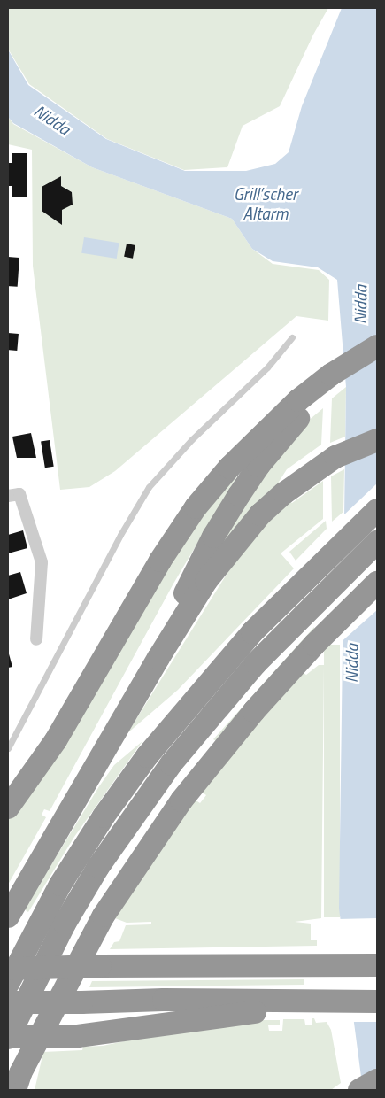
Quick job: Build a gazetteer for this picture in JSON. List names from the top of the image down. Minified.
{"water":["Nidda","Grill’scher Altarm"]}
